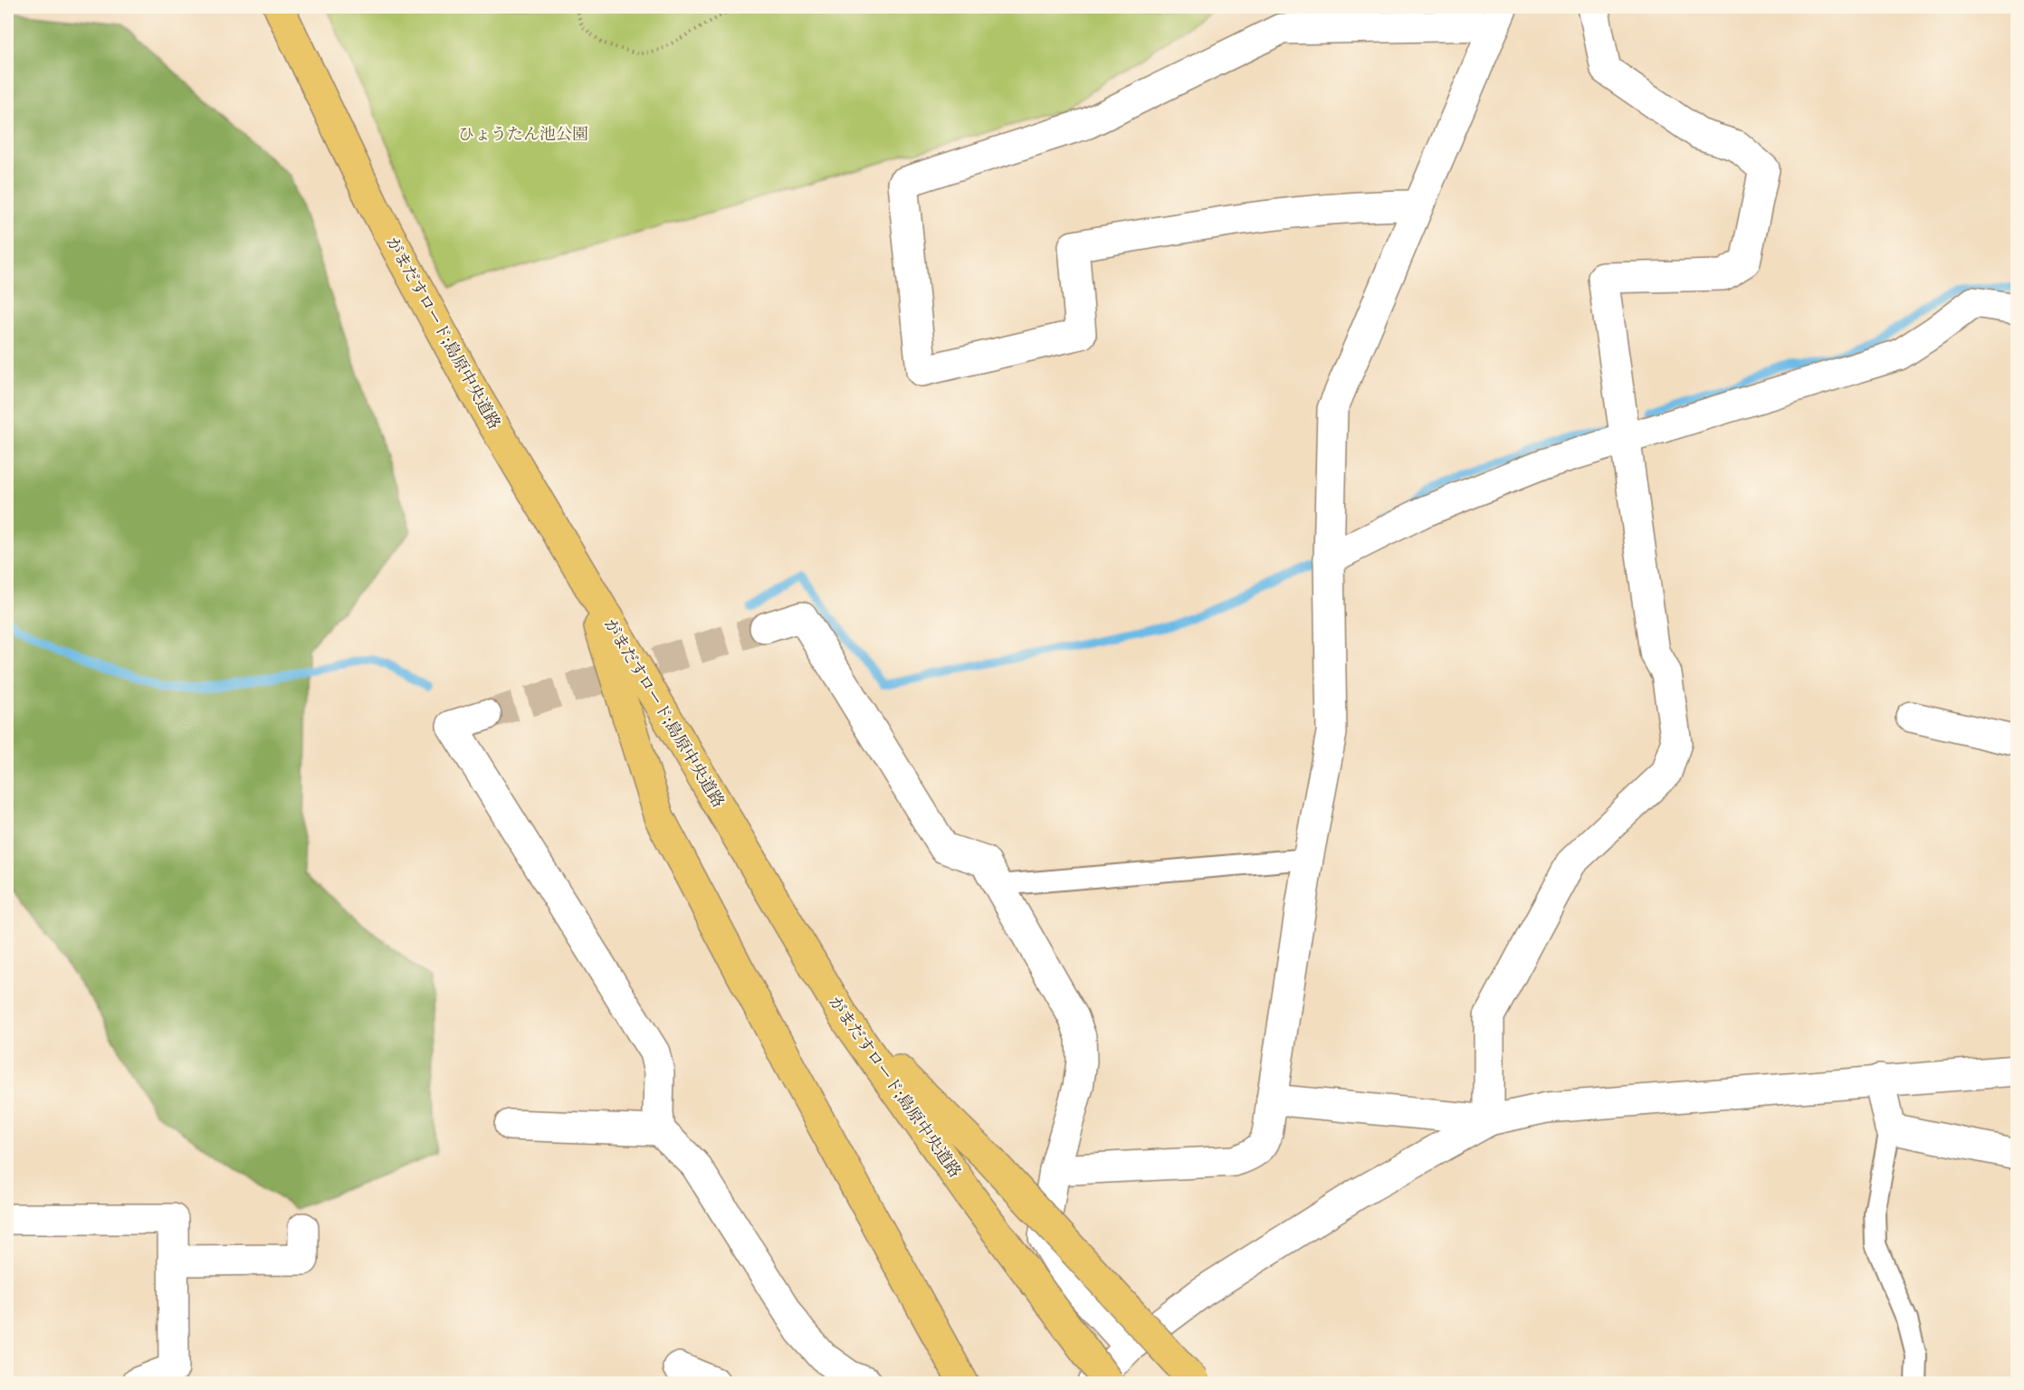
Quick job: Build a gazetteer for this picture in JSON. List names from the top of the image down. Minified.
{"streets":{"highway":["がまだすロード;島原中央道路"]},"parks":["ひょうたん池公園"]}
